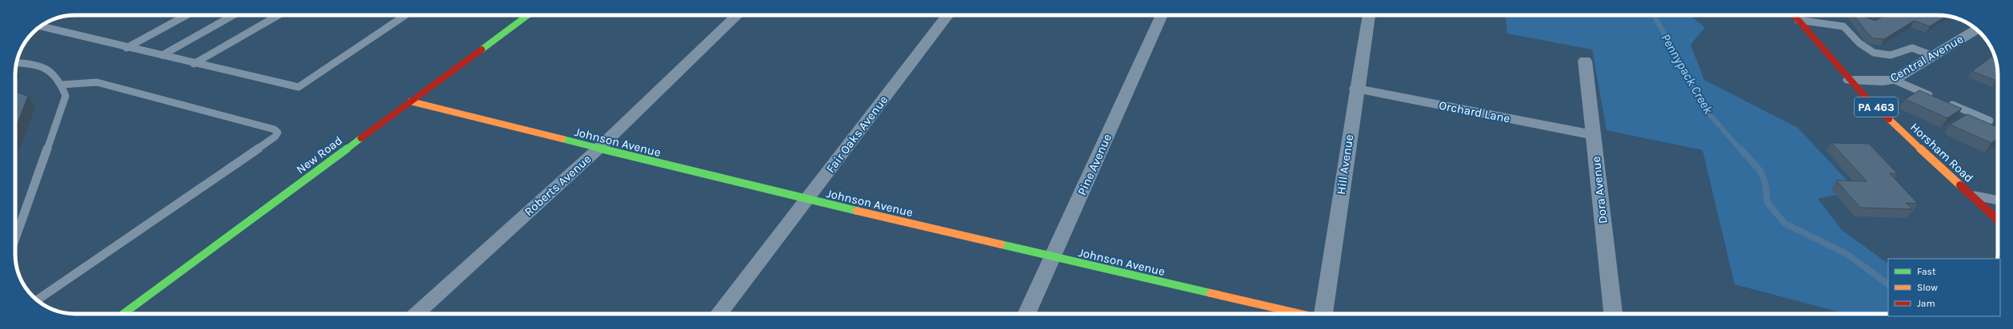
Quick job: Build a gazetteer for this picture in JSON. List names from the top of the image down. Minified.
{"streets":{"street":["Central Avenue","PA 463","Orchard Lane","Fair Oaks Avenue","Johnson Avenue","Horsham Road","New Road","Pine Avenue","Hill Avenue","Roberts Avenue","Dora Avenue"]},"crossings":[["Central Avenue","Horsham Road"],["Orchard Lane","Hill Avenue"],["Orchard Lane","Dora Avenue"],["Fair Oaks Avenue","Johnson Avenue"],["Johnson Avenue","New Road"],["Johnson Avenue","Pine Avenue"],["Johnson Avenue","Roberts Avenue"]],"water":["Pennypack Creek"],"legend":["Fast","Slow","Jam"]}
